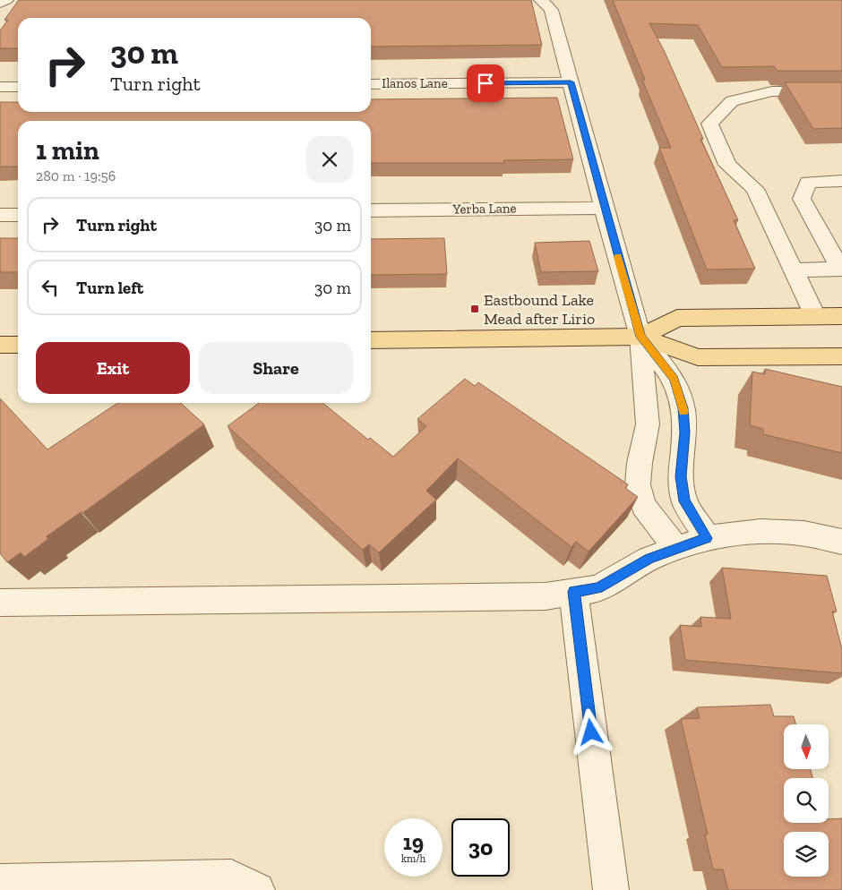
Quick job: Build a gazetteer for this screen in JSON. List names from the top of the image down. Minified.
{"streets":{"street":["Ilanos Lane","Yerba Lane"]},"places":{"transit":["Eastbound Lake Mead after Lirio"]},"north":"bottom","page":{"turn":["30 m","Turn right"],"heading":["1 min","280 m · 19:56"],"list":[{"name":"Turn right","value":"30 m"},{"name":"Turn left","value":"30 m"}],"buttons":["Exit","Share"],"speed":"19 km/h","limit":"30"}}
